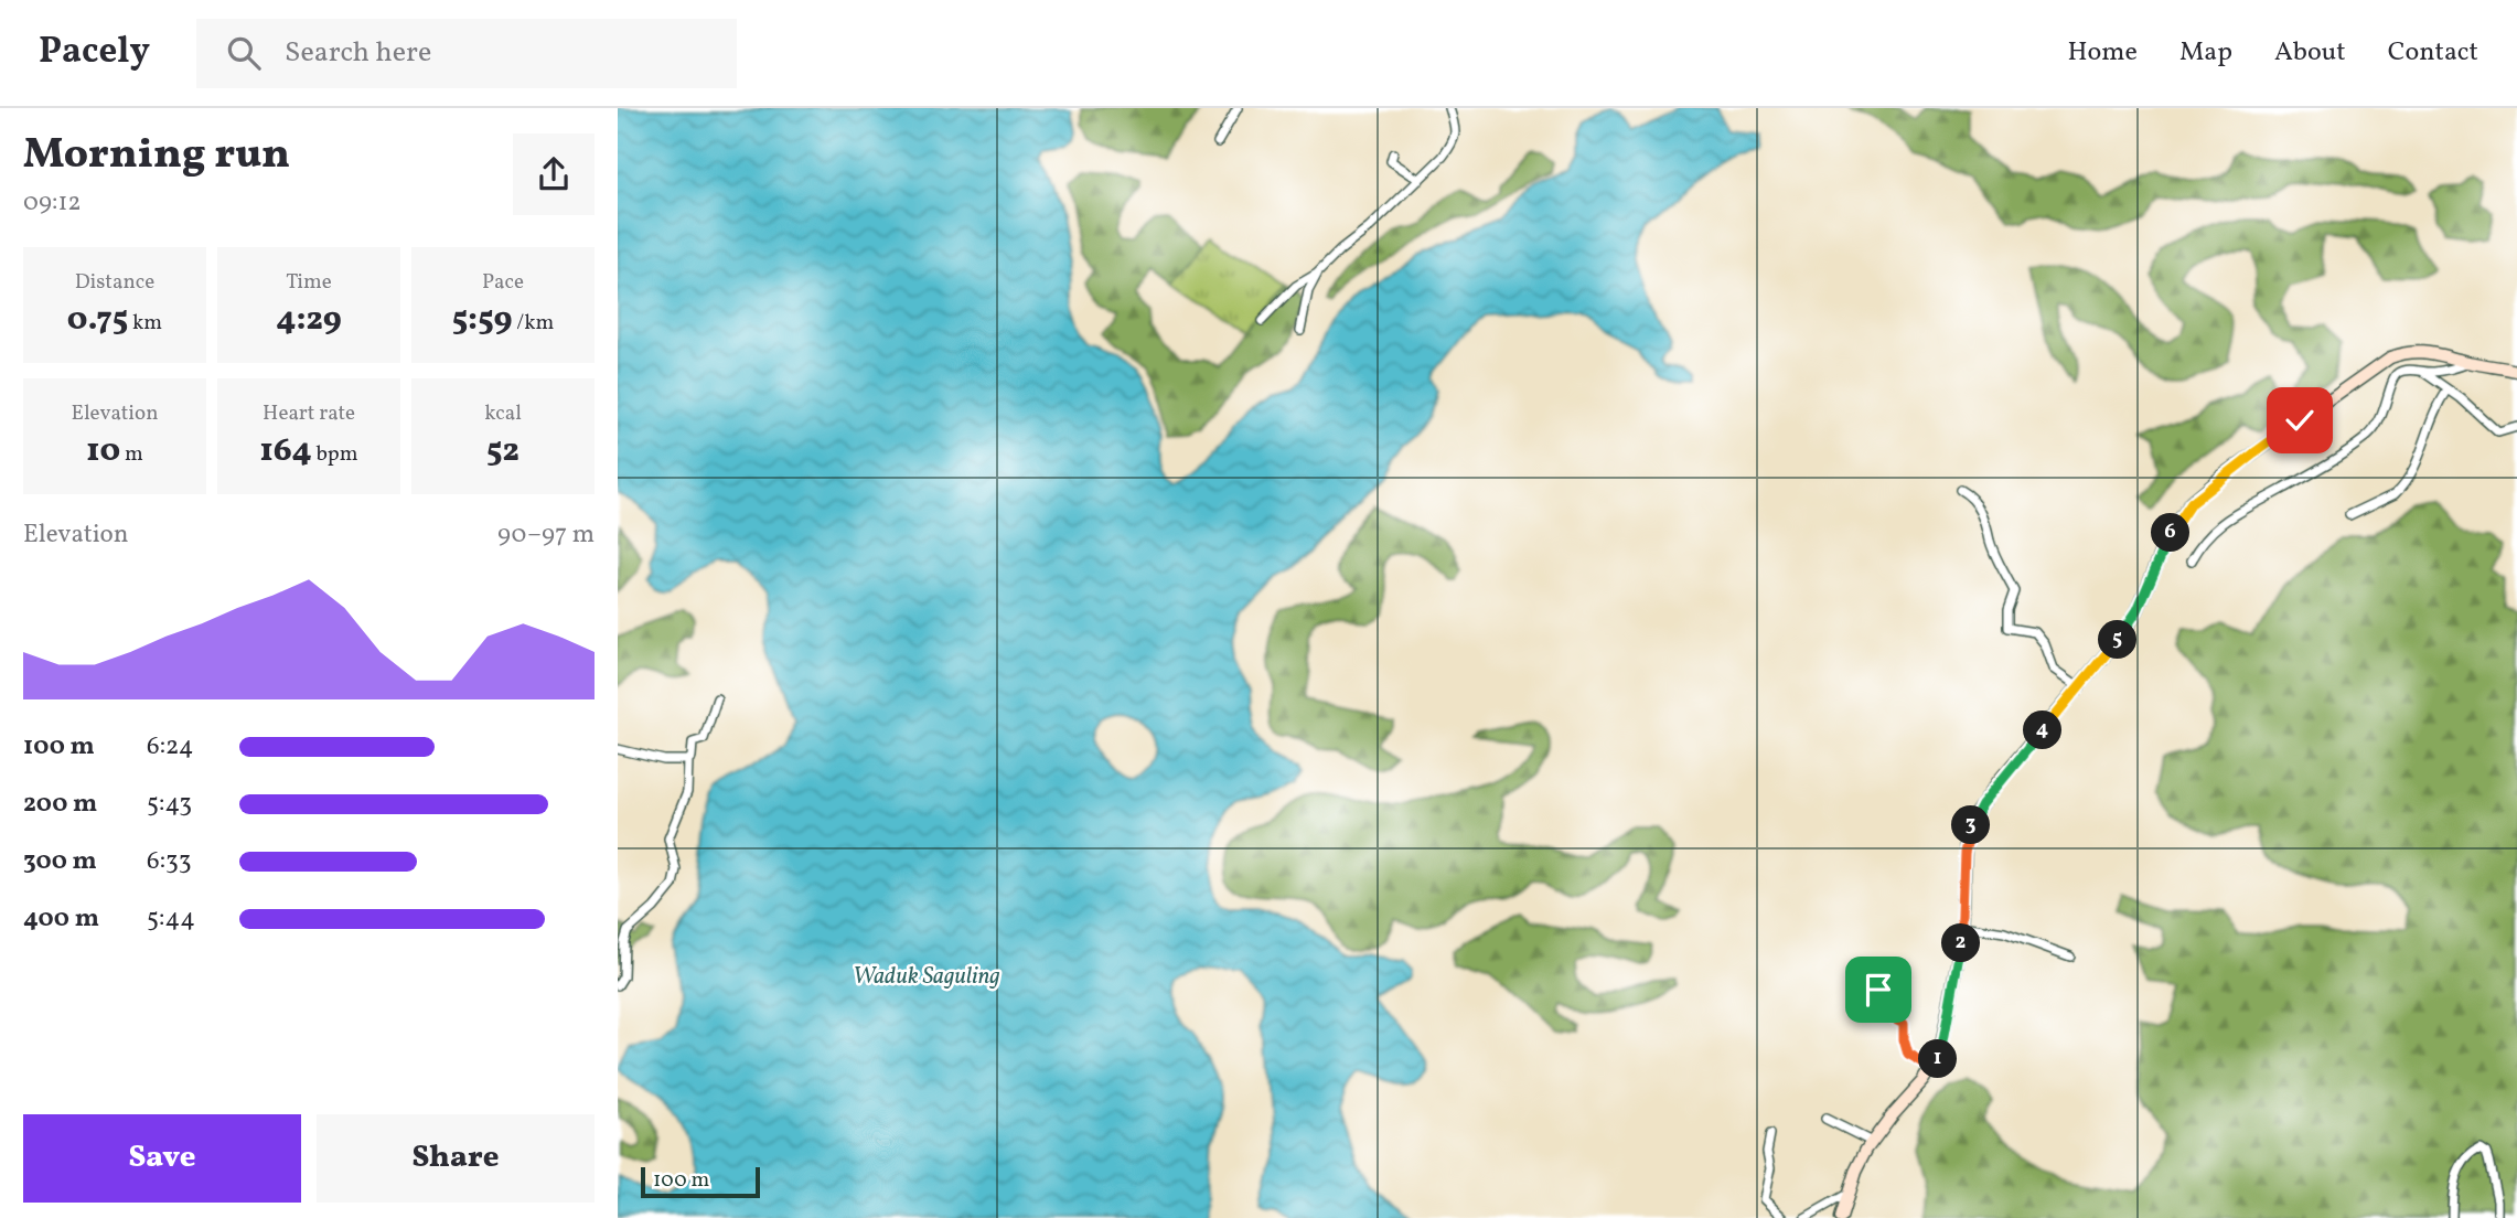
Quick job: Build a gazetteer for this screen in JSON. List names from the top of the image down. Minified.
{"water":["Waduk Saguling"],"scale_bar":"100 m","page":{"header":"Pacely","search":"Search here","nav":["Home","Map","About","Contact"],"heading":["Morning run","09:12"],"stats":[["Distance","0.75 km"],["Time","4:29"],["Pace","5:59 /km"],["Elevation","10 m"],["Heart rate","164 bpm"],["kcal","52"]],"chart":["Elevation","90–97 m"],"pins":["6","5","4","3","2","1"],"list":[{"name":"100 m","note":"6:24"},{"name":"200 m","note":"5:43"},{"name":"300 m","note":"6:33"},{"name":"400 m","note":"5:44"}],"buttons":["Save","Share"],"scale":"100 m"}}
